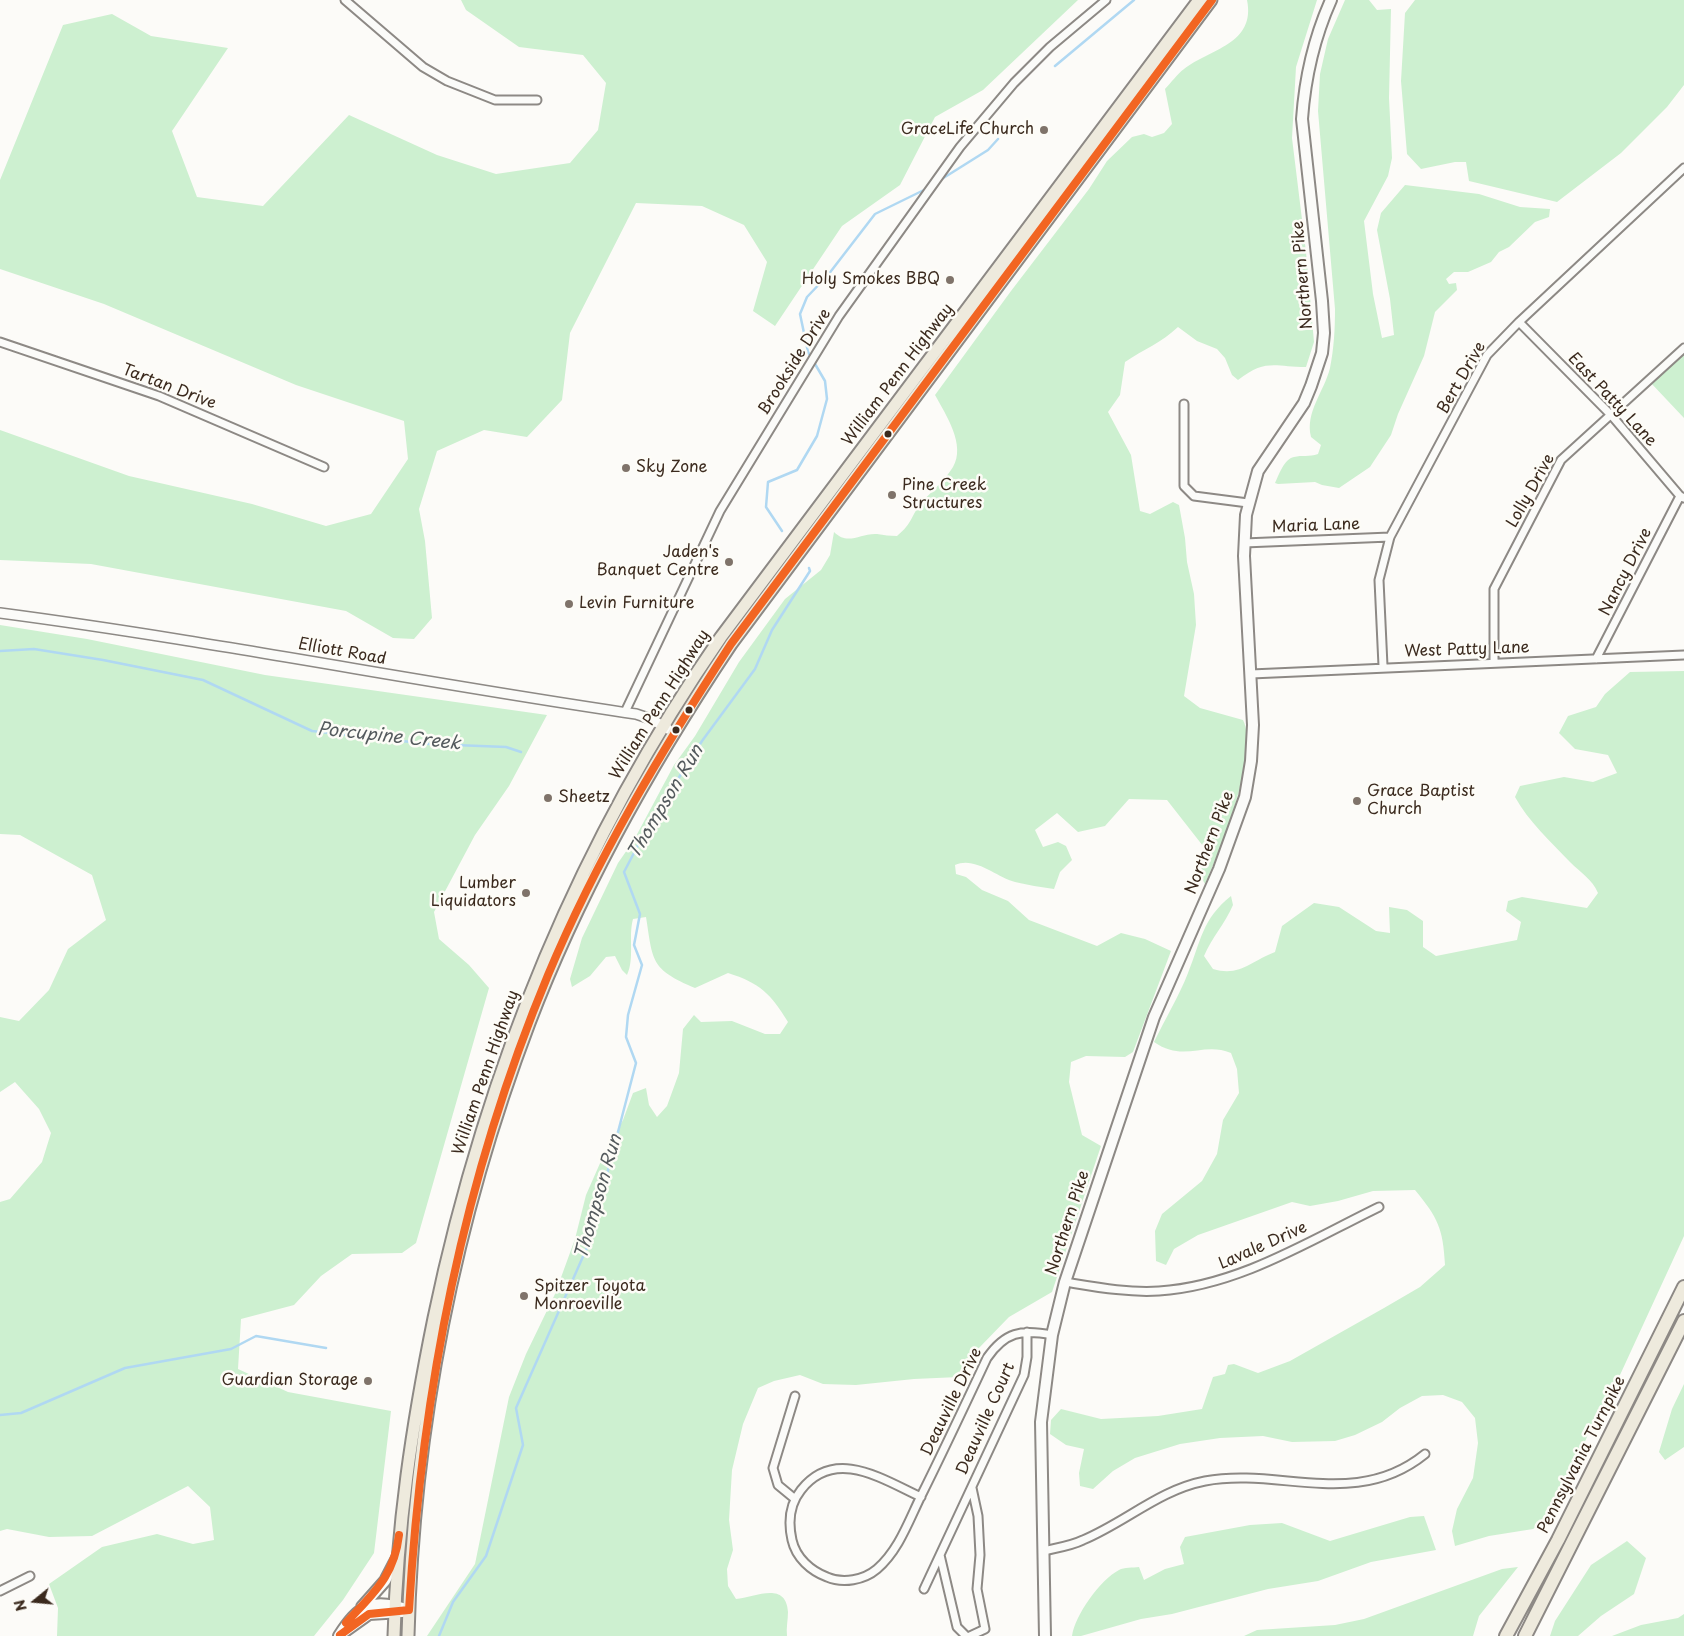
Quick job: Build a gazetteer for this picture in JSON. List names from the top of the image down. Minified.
{"streets":{"highway":["William Penn Highway","Pennsylvania Turnpike"],"main road":["Northern Pike"],"street":["Brookside Drive","Bert Drive","Tartan Drive","East Patty Lane","Lolly Drive","Maria Lane","Nancy Drive","West Patty Lane","Elliott Road","Lavale Drive","Deauville Drive","Deauville Court"]},"crossings":[["Northern Pike","Maria Lane"],["Northern Pike","West Patty Lane"],["Northern Pike","Lavale Drive"],["Northern Pike","Deauville Drive"],["Brookside Drive","Elliott Road"],["William Penn Highway","Elliott Road"],["Bert Drive","East Patty Lane"],["Bert Drive","Maria Lane"],["Bert Drive","West Patty Lane"],["East Patty Lane","Lolly Drive"],["East Patty Lane","Nancy Drive"],["Lolly Drive","West Patty Lane"],["Nancy Drive","West Patty Lane"],["Deauville Drive","Deauville Court"]],"water":["Porcupine Creek","Thompson Run"],"places":["GraceLife Church","Holy Smokes BBQ","Sky Zone","Pine Creek Structures","Jaden's Banquet Centre","Levin Furniture","Sheetz","Grace Baptist Church","Lumber Liquidators","Spitzer Toyota Monroeville","Guardian Storage"],"north":"left"}
